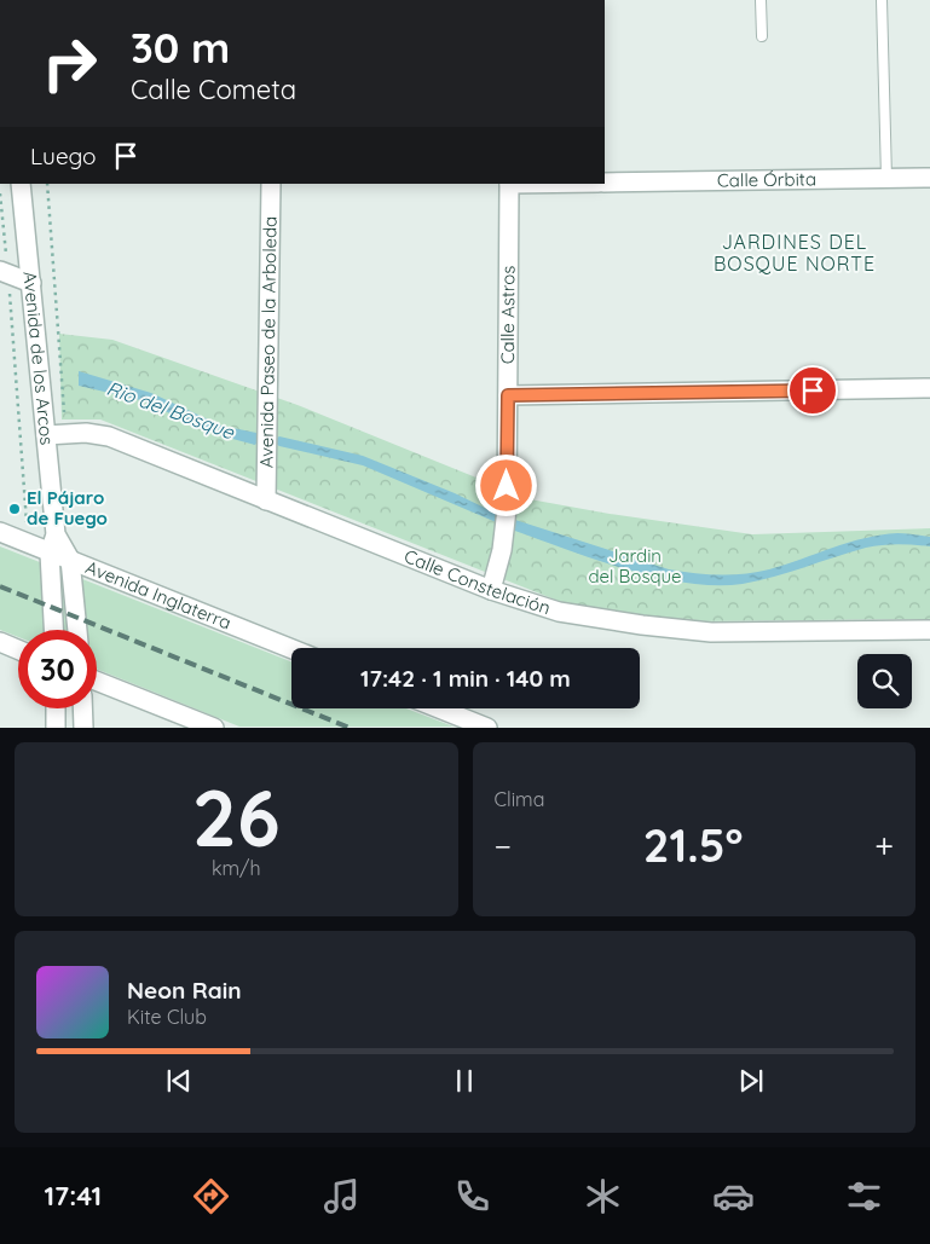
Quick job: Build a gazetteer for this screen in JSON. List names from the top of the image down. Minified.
{"streets":{"street":["Calle Órbita","Calle Astros","Avenida Paseo de la Arboleda","Avenida de los Arcos","Calle Constelación","Avenida Inglaterra"]},"crossings":[["Calle Astros","Calle Constelación"],["Avenida Paseo de la Arboleda","Calle Constelación"],["Avenida de los Arcos","Calle Constelación"],["Avenida de los Arcos","Avenida Inglaterra"]],"districts":["JARDINES DEL BOSQUE NORTE"],"water":["Rio del Bosque"],"parks":["Jardin del Bosque"],"places":["El Pájaro de Fuego"],"page":{"turn":["30 m","Calle Cometa"],"then":"Luego","limit":"30","trip":"17:42 · 1 min · 140 m","tile":[["26","km/h"],"Clima"],"heat":["−","21.5°","+"],"song":["Neon Rain","Kite Club"],"tabs":"17:41"}}
